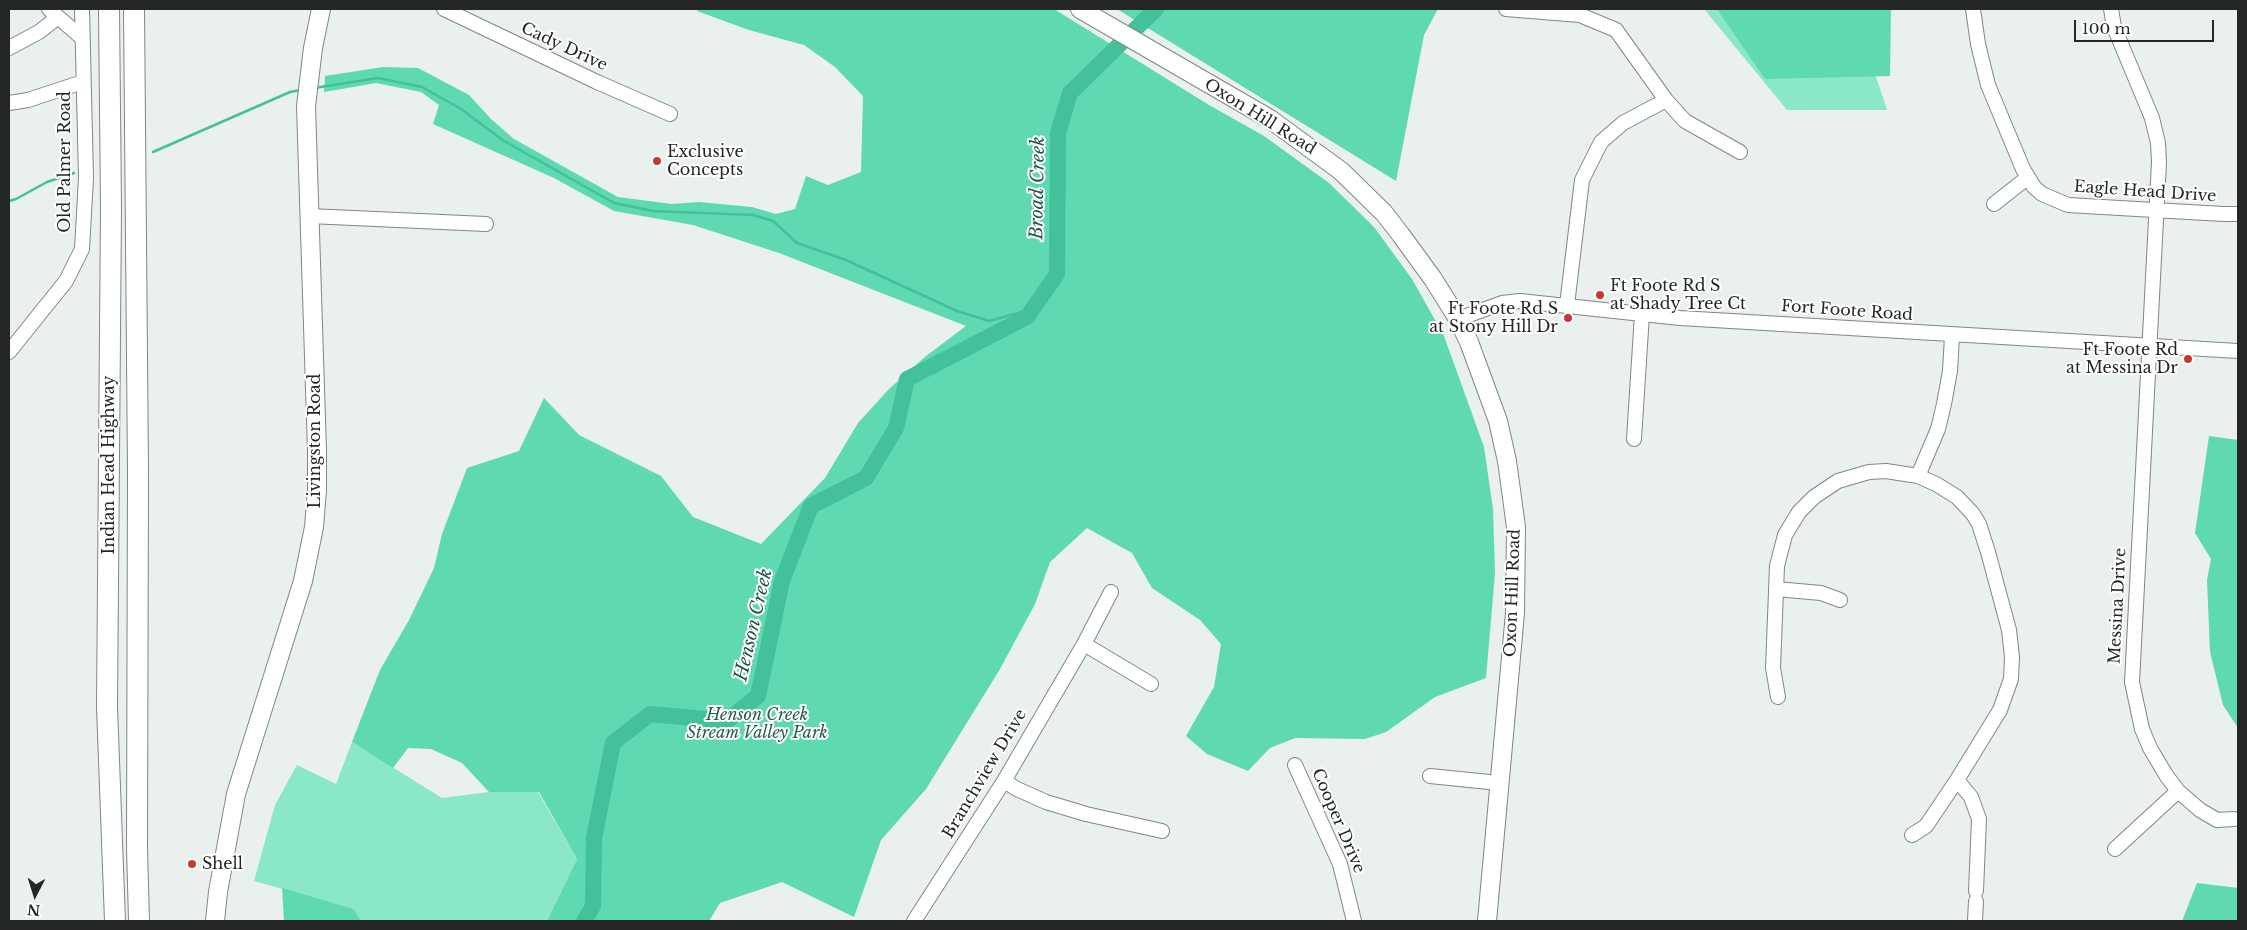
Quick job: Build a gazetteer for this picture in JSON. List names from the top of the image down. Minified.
{"streets":{"highway":["Indian Head Highway"],"main road":["Oxon Hill Road","Livingston Road"],"street":["Cady Drive","Old Palmer Road","Eagle Head Drive","Fort Foote Road","Messina Drive","Branchview Drive","Cooper Drive"]},"crossings":[["Oxon Hill Road","Fort Foote Road"],["Eagle Head Drive","Messina Drive"],["Fort Foote Road","Messina Drive"]],"water":["Broad Creek","Henson Creek"],"parks":["Henson Creek Stream Valley Park"],"places":["Exclusive Concepts","Ft Foote Rd S at Shady Tree Ct","Ft Foote Rd S at Stony Hill Dr","Ft Foote Rd at Messina Dr","Shell"],"scale_bar":"100 m","north":"bottom"}
